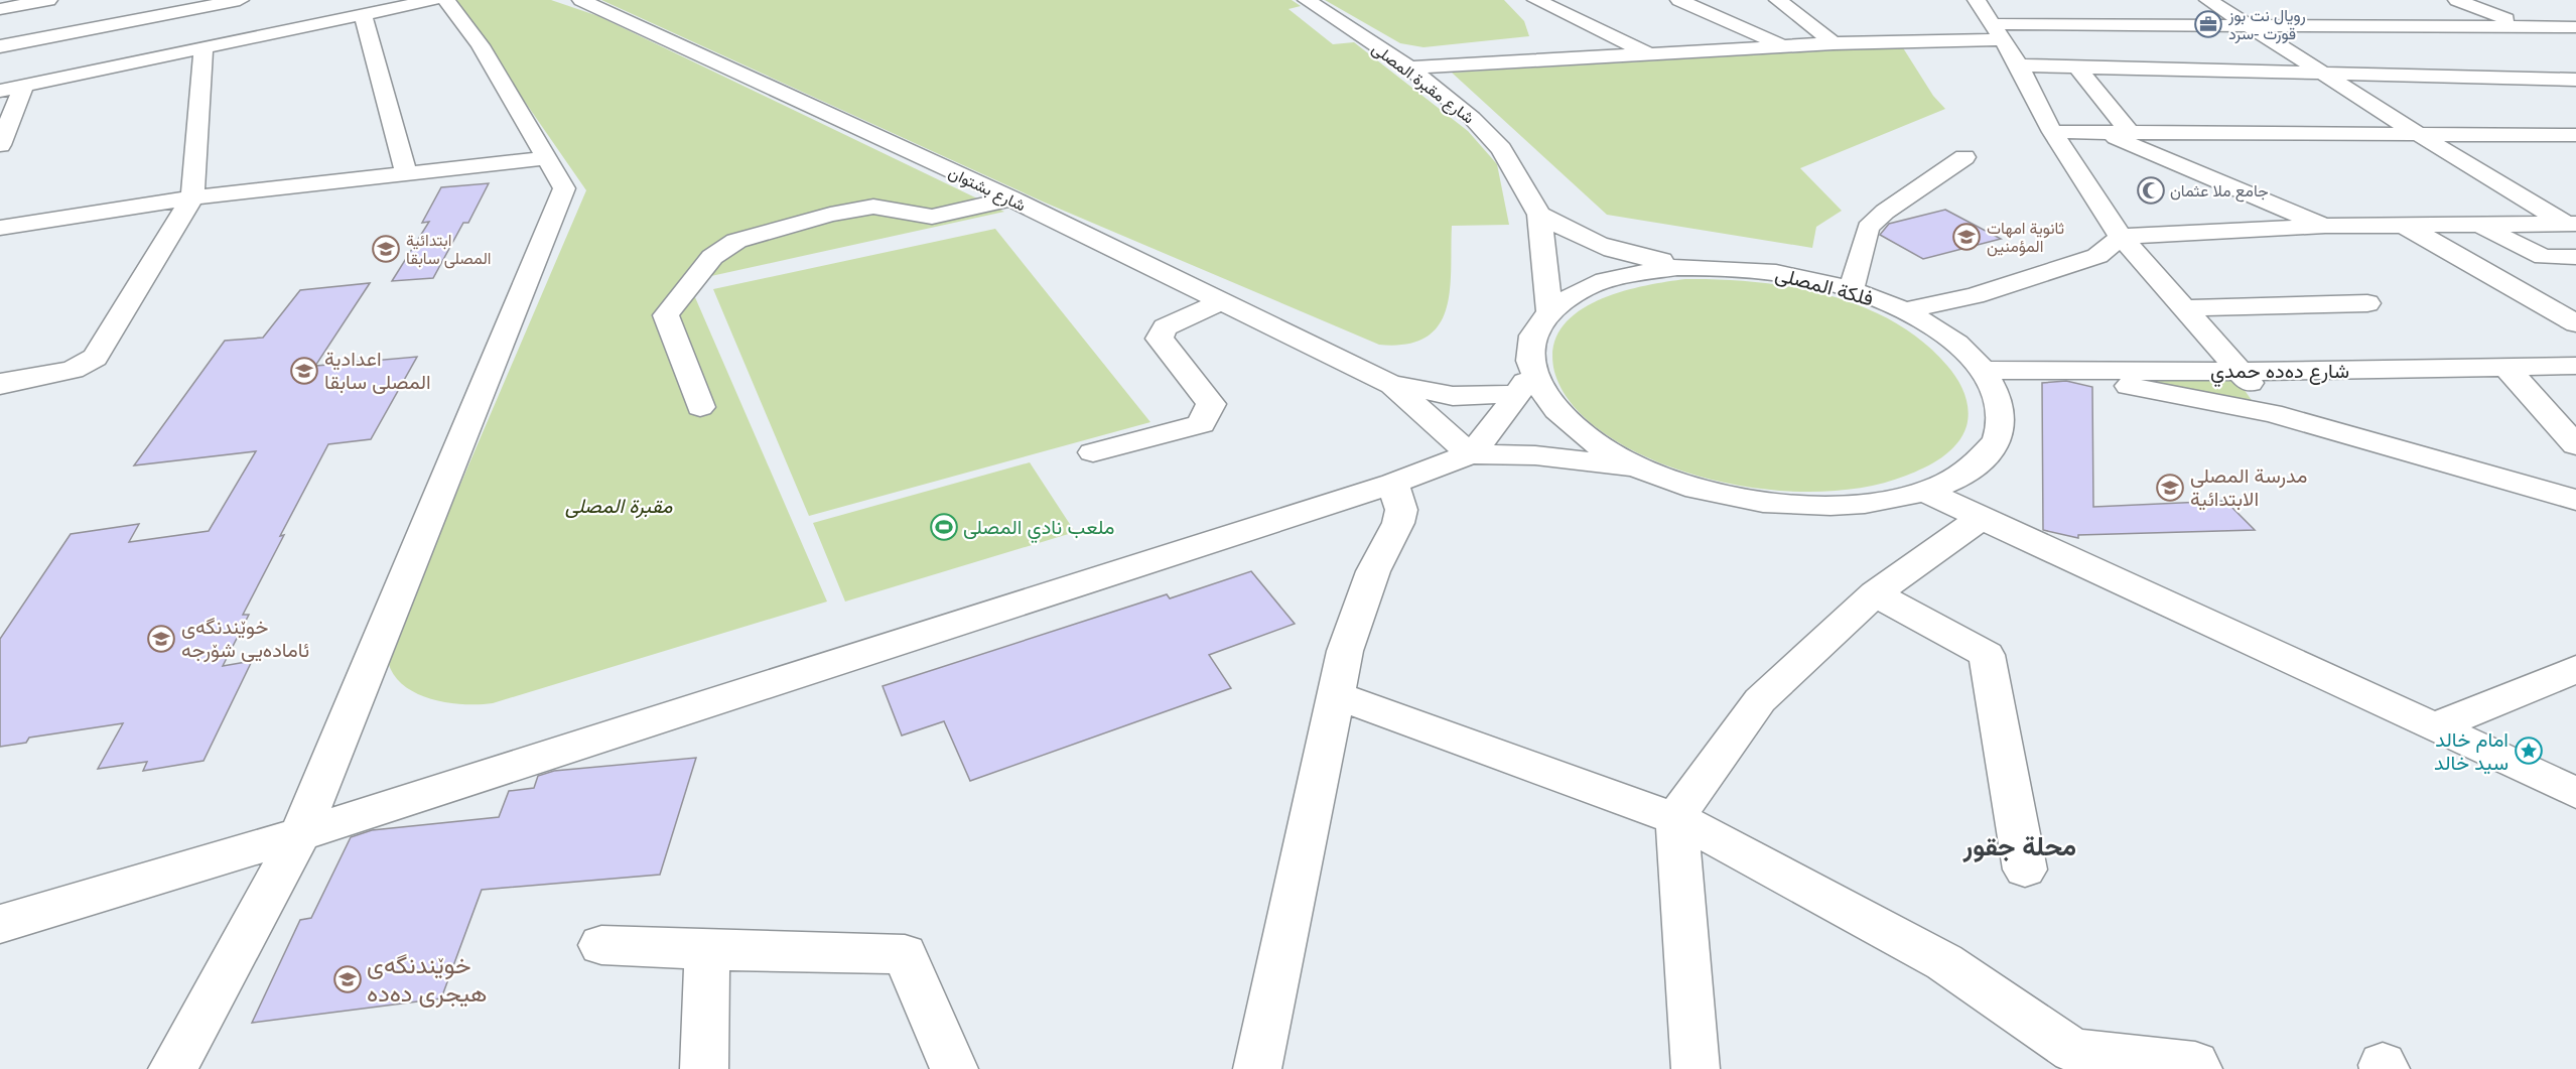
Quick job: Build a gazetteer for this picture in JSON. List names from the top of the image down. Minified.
{"streets":{"street":["شارع مقبرة المصلى","شارع بشتوان","فلكة المصلى","شارع دەدە حمدي"]},"crossings":[["شارع مقبرة المصلى","فلكة المصلى"],["شارع بشتوان","فلكة المصلى"],["فلكة المصلى","شارع دەدە حمدي"]],"districts":["محلة جقور"],"parks":["مقبرة المصلى"],"places":{"office":["رويال نت بوز قورت -سرد"],"mosque":["جامع ملا عثمان"],"school or university":["ثانوية امهات المؤمنين","ابتدائية المصلى سابقا","اعدادية المصلى سابقا","مدرسة المصلى الابتدائية","خوێندنگەی ئامادەیی شۆرجە","خوێندنگەی هیجری دەدە"],"sports":["ملعب نادي المصلى"],"place":["امام خالد سيد خالد"]}}
